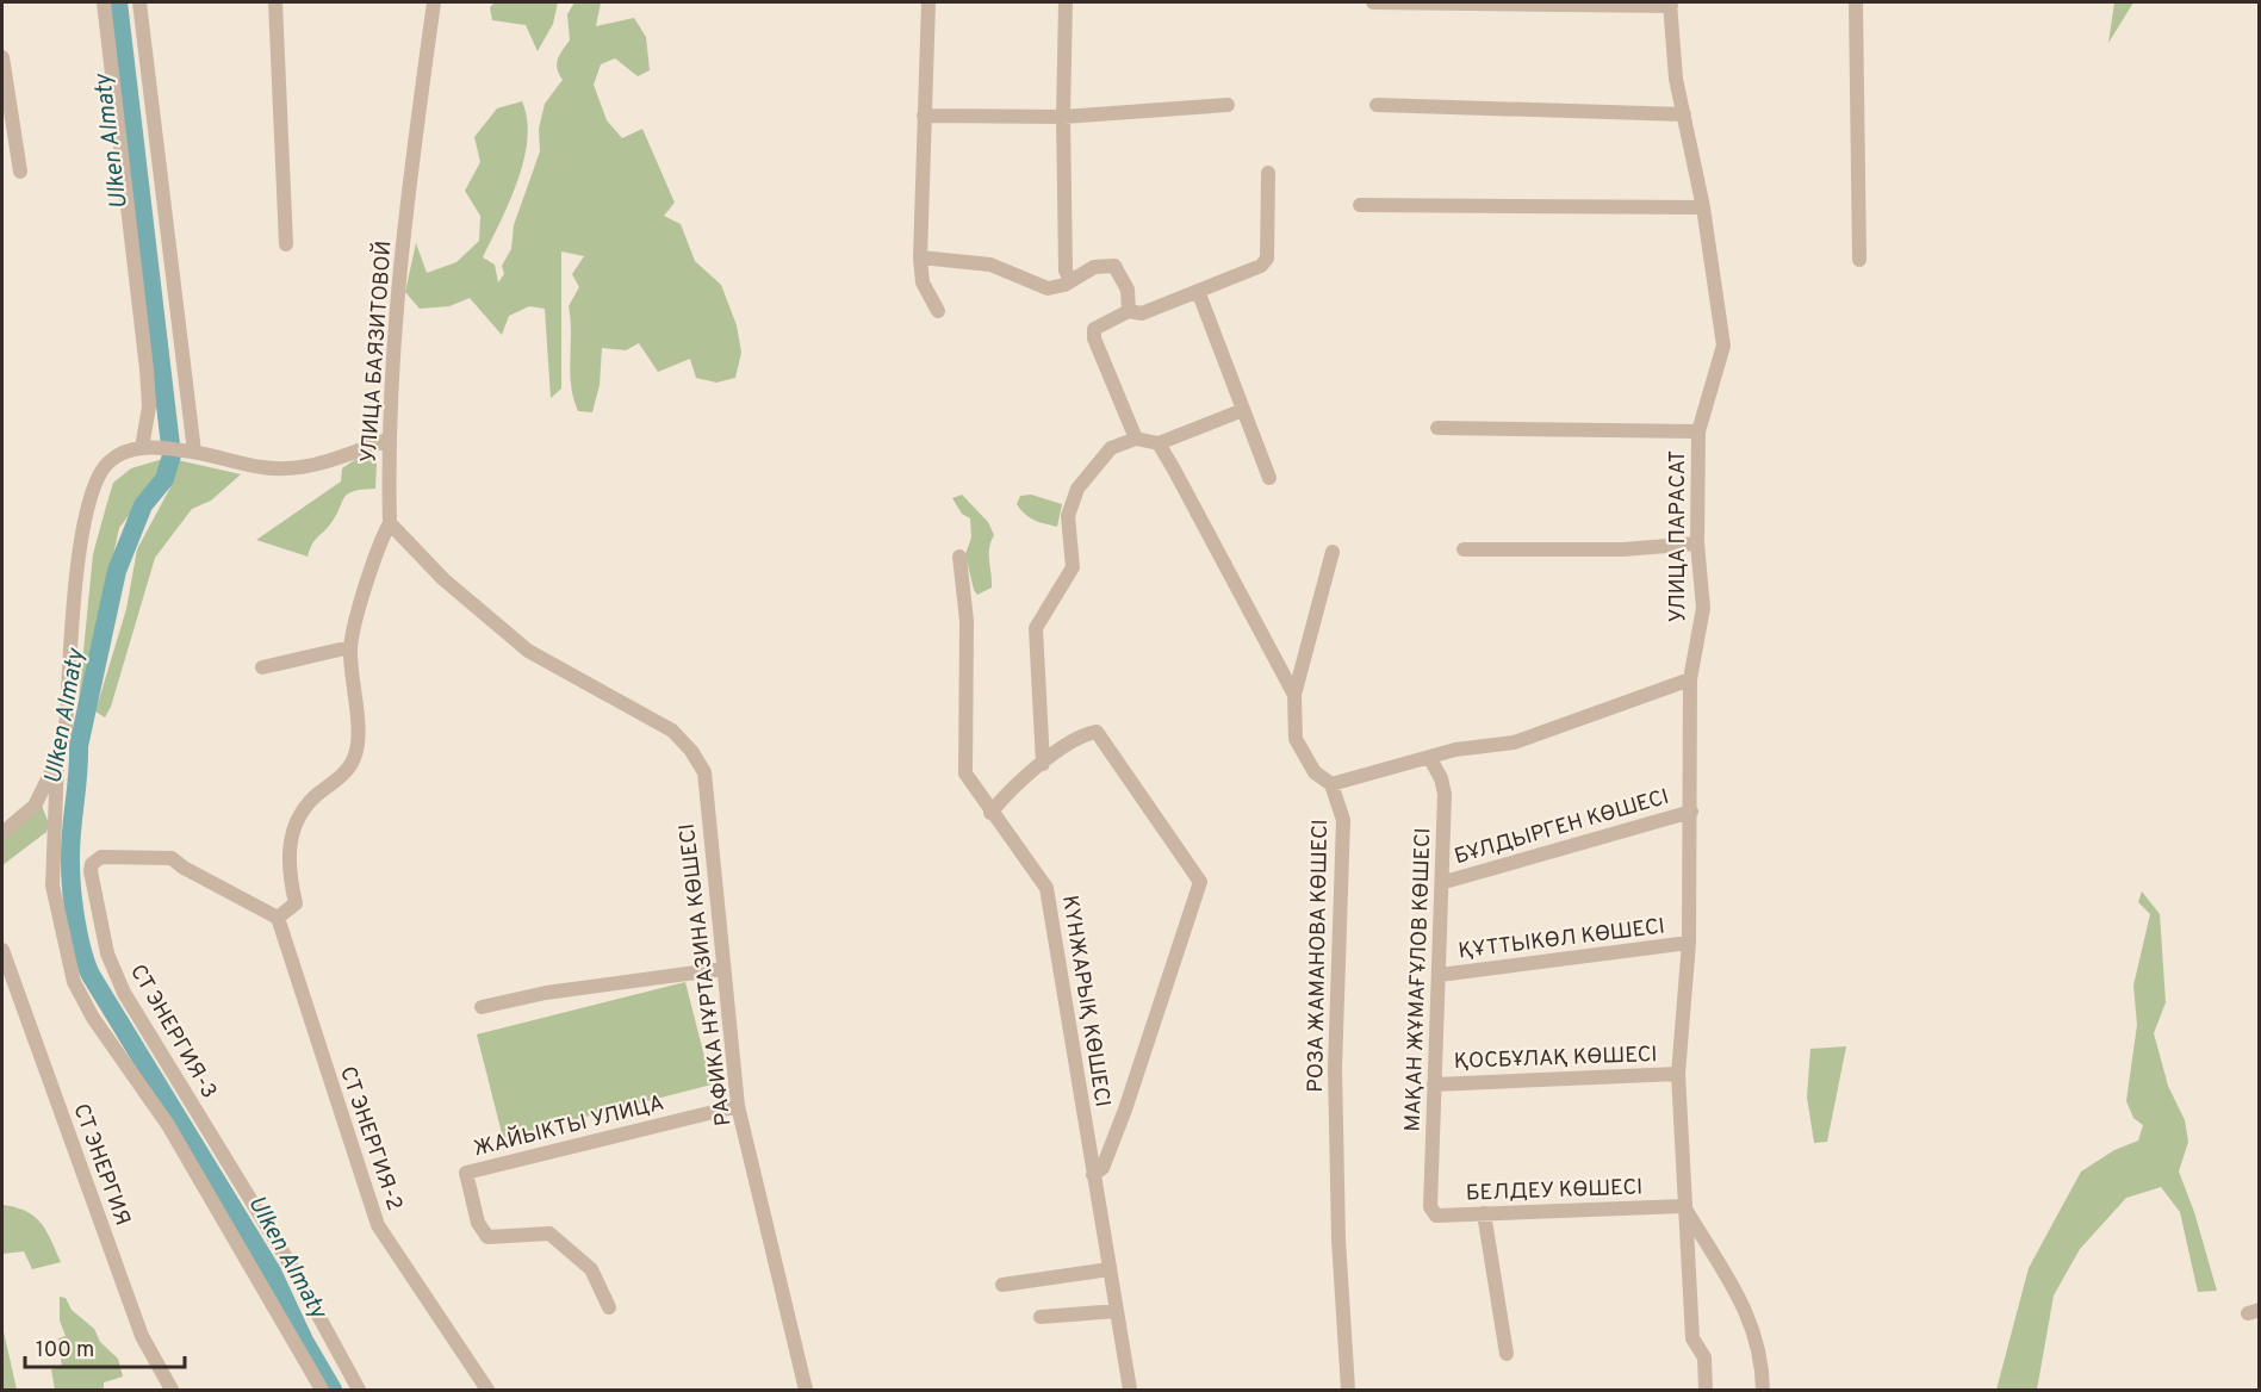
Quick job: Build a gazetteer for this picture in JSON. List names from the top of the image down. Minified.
{"streets":{"street":["УЛИЦА БАЯЗИТОВОЙ","УЛИЦА ПАРАСАТ","БҰЛДЫРГЕН КӨШЕСІ","ҚҰТТЫКӨЛ КӨШЕСІ","РОЗА ЖАМАНОВА КӨШЕСІ","РАФИКА НҰРТАЗИНА КӨШЕСІ","МАҚАН ЖҰМАҒҰЛОВ КӨШЕСІ","КҮНЖАРЫҚ КӨШЕСІ","СТ ЭНЕРГИЯ-3","ҚОСБҰЛАҚ КӨШЕСІ","ЖАЙЫКТЫ УЛИЦА","СТ ЭНЕРГИЯ-2","СТ ЭНЕРГИЯ","БЕЛДЕУ КӨШЕСІ"]},"crossings":[["УЛИЦА БАЯЗИТОВОЙ","РАФИКА НҰРТАЗИНА КӨШЕСІ"],["УЛИЦА ПАРАСАТ","БҰЛДЫРГЕН КӨШЕСІ"],["УЛИЦА ПАРАСАТ","ҚҰТТЫКӨЛ КӨШЕСІ"],["УЛИЦА ПАРАСАТ","ҚОСБҰЛАҚ КӨШЕСІ"],["УЛИЦА ПАРАСАТ","БЕЛДЕУ КӨШЕСІ"],["БҰЛДЫРГЕН КӨШЕСІ","МАҚАН ЖҰМАҒҰЛОВ КӨШЕСІ"],["ҚҰТТЫКӨЛ КӨШЕСІ","МАҚАН ЖҰМАҒҰЛОВ КӨШЕСІ"],["РАФИКА НҰРТАЗИНА КӨШЕСІ","ЖАЙЫКТЫ УЛИЦА"],["МАҚАН ЖҰМАҒҰЛОВ КӨШЕСІ","ҚОСБҰЛАҚ КӨШЕСІ"],["МАҚАН ЖҰМАҒҰЛОВ КӨШЕСІ","БЕЛДЕУ КӨШЕСІ"],["СТ ЭНЕРГИЯ-3","СТ ЭНЕРГИЯ-2"]],"water":["Ulken Almaty"],"scale_bar":"100 m"}
